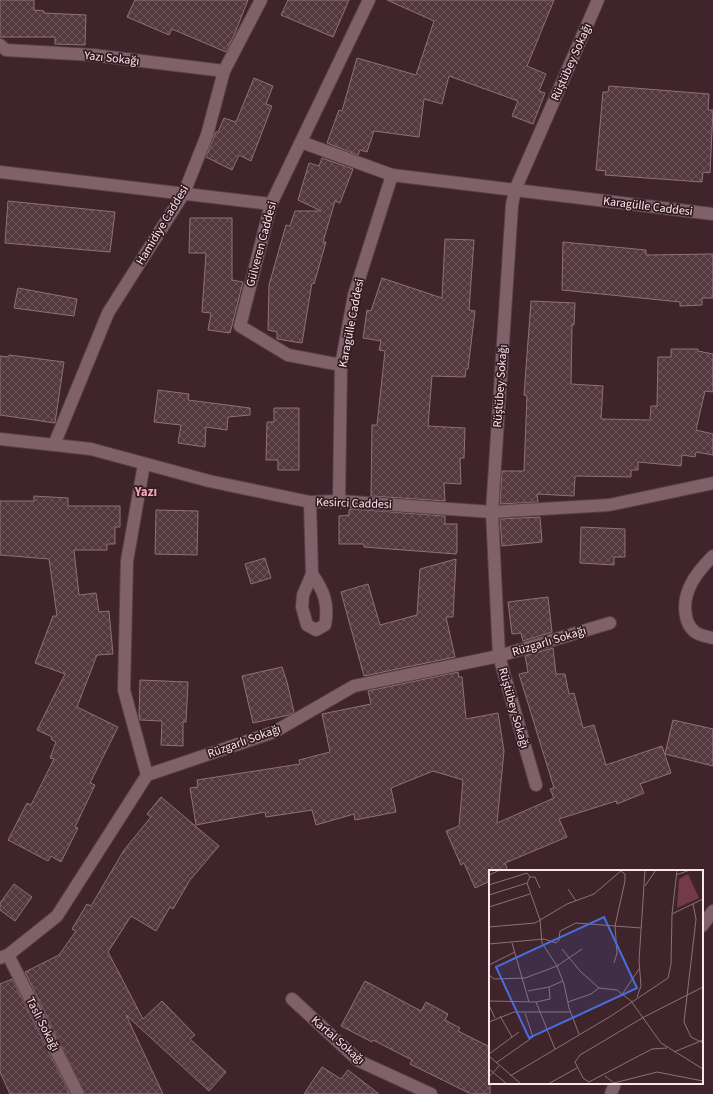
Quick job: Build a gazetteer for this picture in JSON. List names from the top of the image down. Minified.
{"streets":{"street":["Yazı Sokağı","Rüştübey Sokağı","Karagülle Caddesi","Hamidiye Caddesi","Gülveren Caddesi","Kesirci Caddesi","Rüzgarlı Sokağı","Taslı Sokağı","Kartal Sokağı"]},"crossings":[["Yazı Sokağı","Hamidiye Caddesi"],["Rüştübey Sokağı","Karagülle Caddesi"],["Rüştübey Sokağı","Kesirci Caddesi"],["Rüştübey Sokağı","Rüzgarlı Sokağı"],["Karagülle Caddesi","Gülveren Caddesi"],["Karagülle Caddesi","Kesirci Caddesi"],["Hamidiye Caddesi","Kesirci Caddesi"]],"districts":["Yazı"]}
